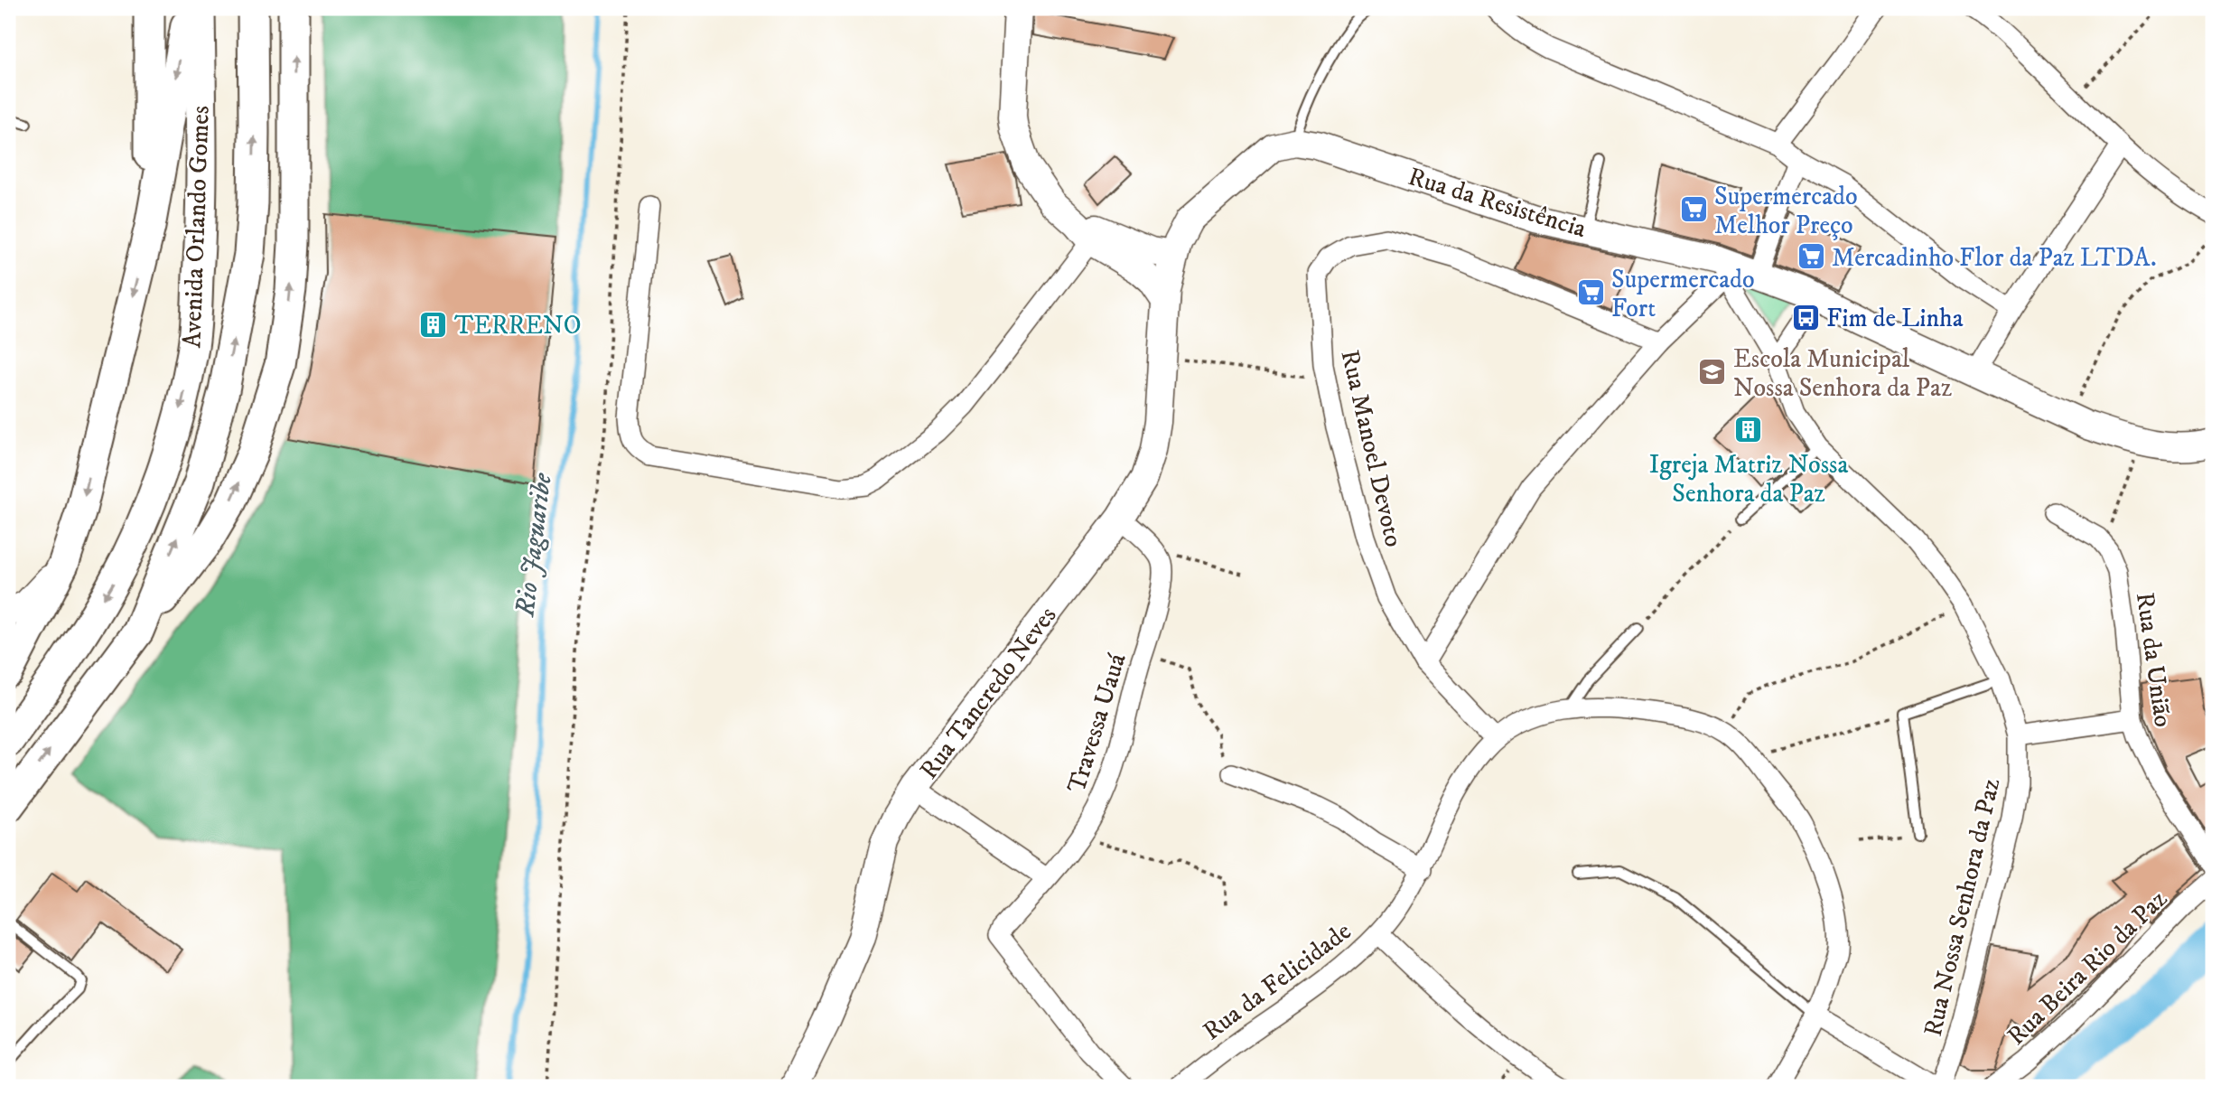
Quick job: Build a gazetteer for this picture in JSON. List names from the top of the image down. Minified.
{"streets":{"main road":["Avenida Orlando Gomes"],"street":["Rua da Resistência","Rua Manoel Devoto","Rua da União","Rua Tancredo Neves","Travessa Uauá","Rua Nossa Senhora da Paz","Rua Beira Rio da Paz","Rua da Felicidade"]},"crossings":[["Rua da Resistência","Rua Nossa Senhora da Paz"],["Rua Manoel Devoto","Rua da Felicidade"]],"water":["Rio Jaguaribe"],"places":{"supermarket":["Supermercado Melhor Preço","Mercadinho Flor da Paz LTDA.","Supermercado Fort"],"bus stop":["Fim de Linha"],"building":["TERRENO","Igreja Matriz Nossa Senhora da Paz"],"school or university":["Escola Municipal Nossa Senhora da Paz"]}}
